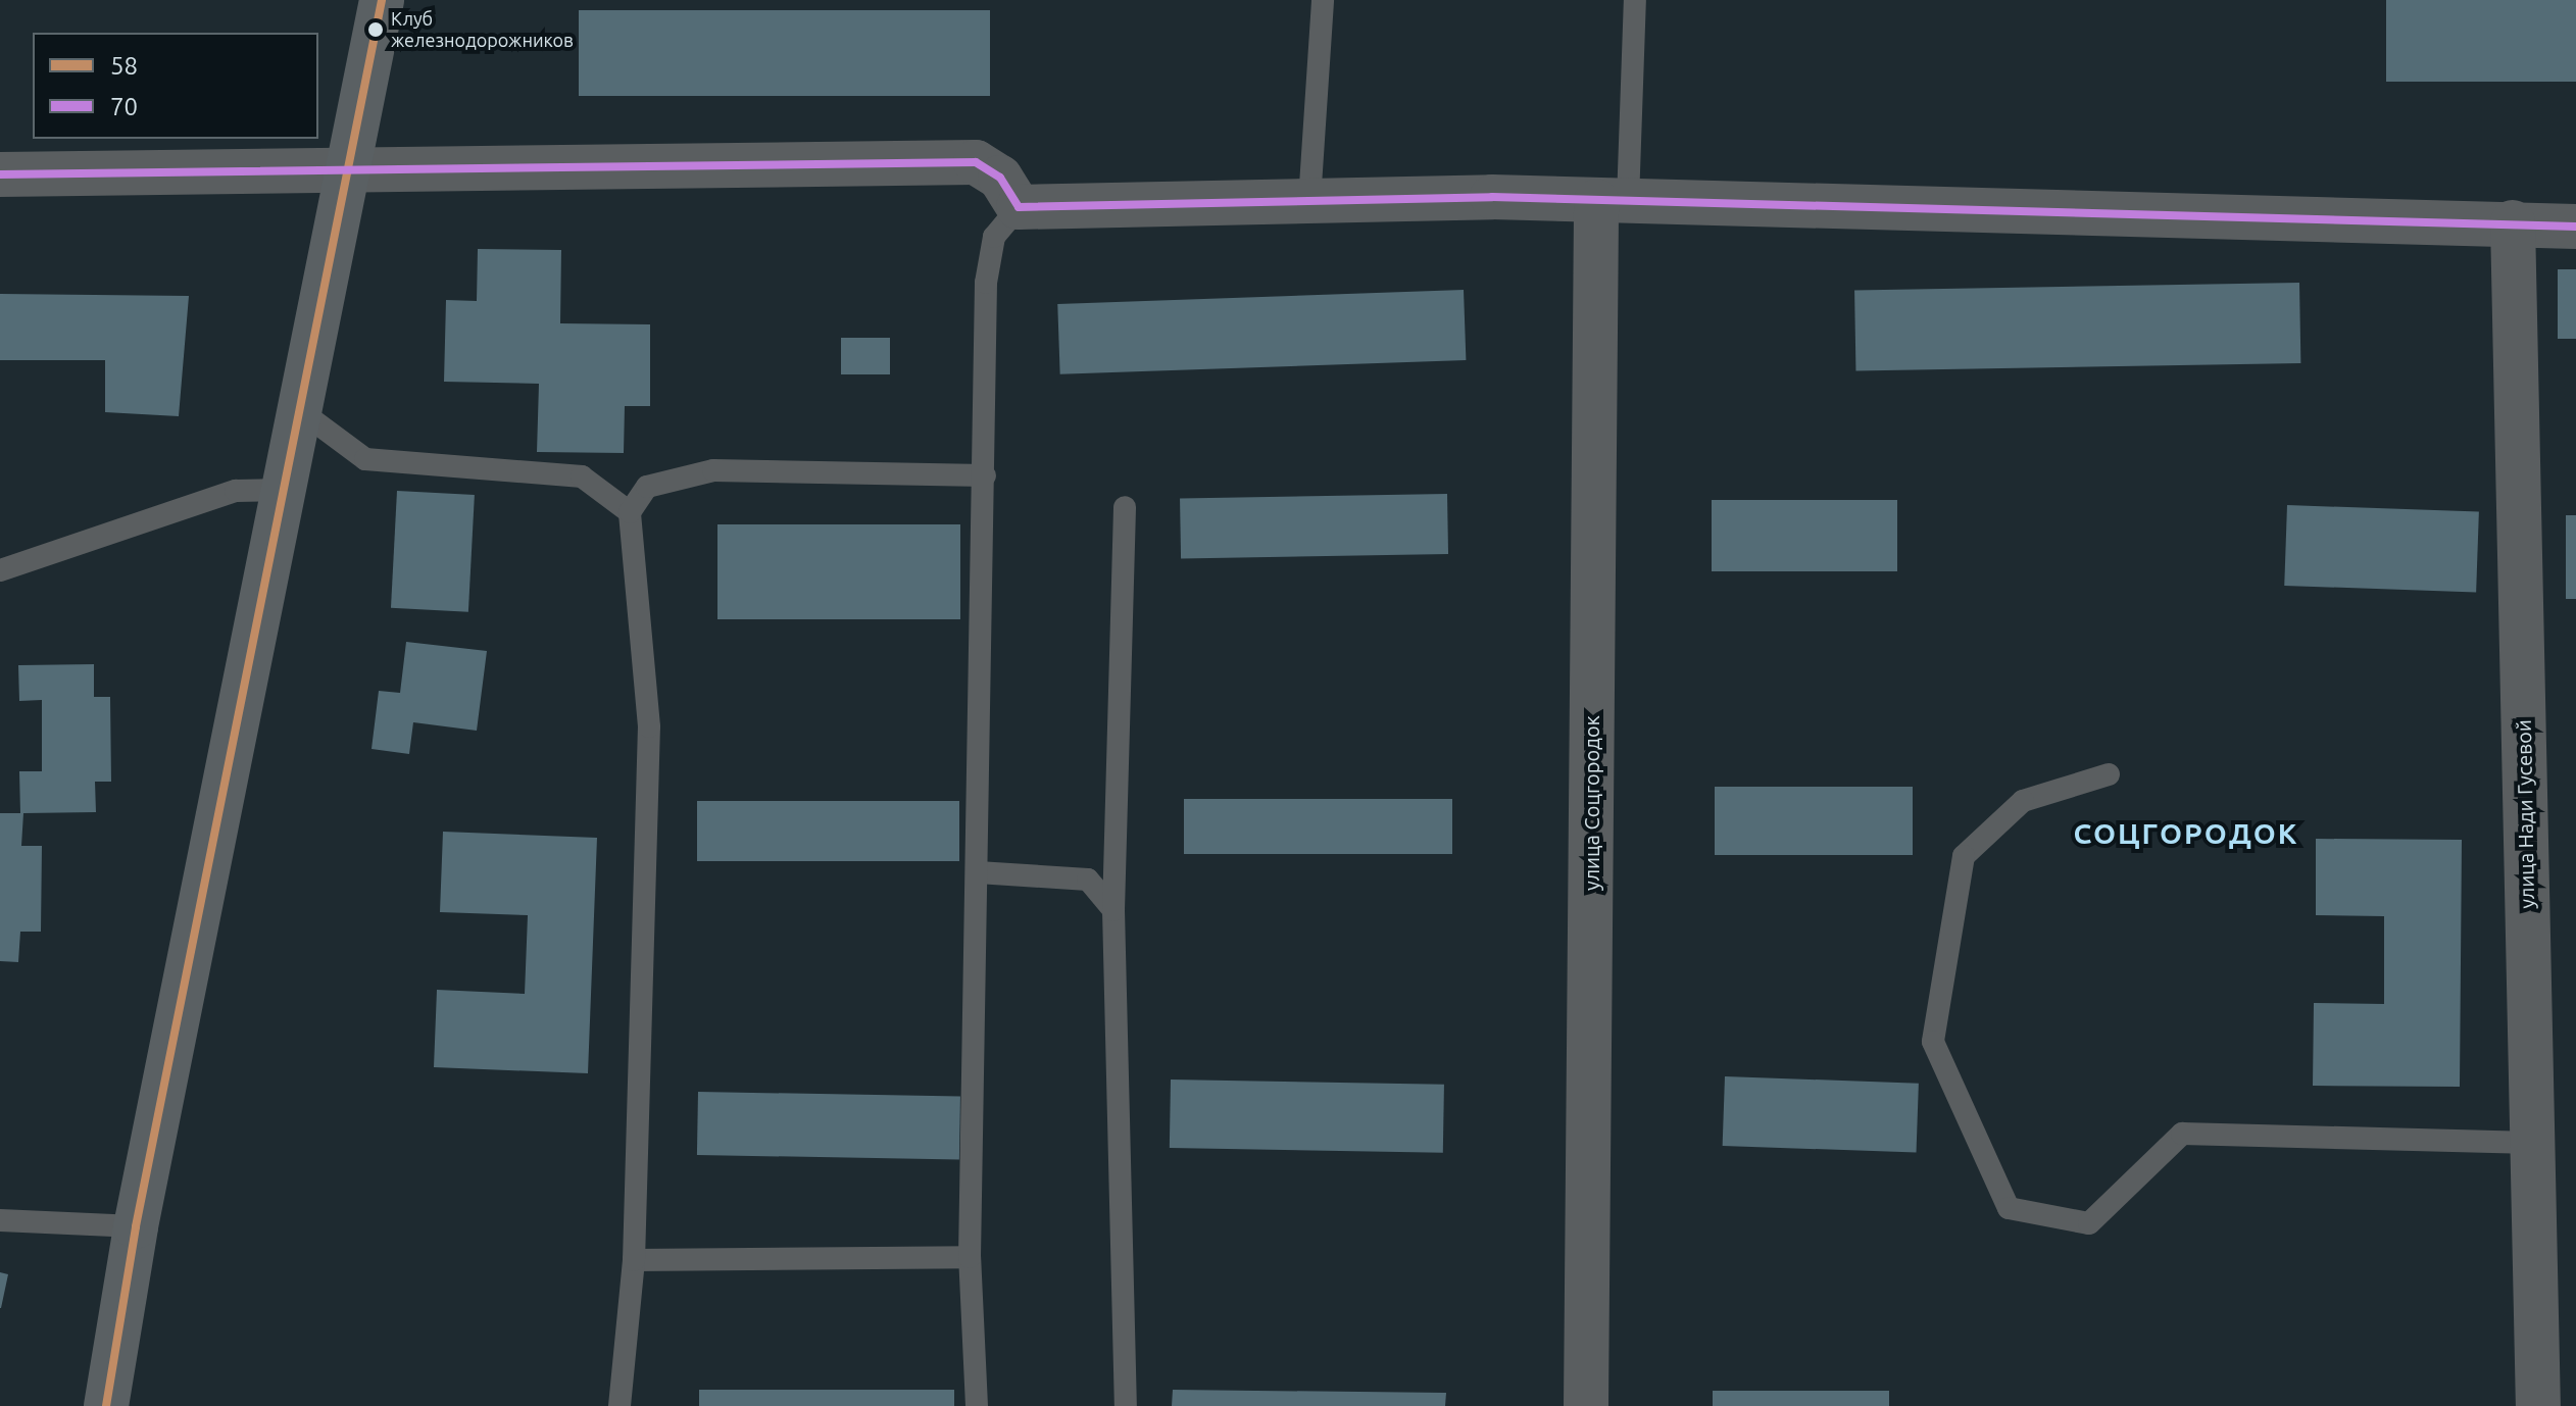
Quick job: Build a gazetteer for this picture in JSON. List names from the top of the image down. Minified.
{"streets":{"street":["улица Соцгородок","улица Нади Гусевой"]},"districts":["СОЦГОРОДОК"],"places":["Клуб железнодорожников"],"lines":["transit line 58","transit line 70"],"legend":["58","70"]}
